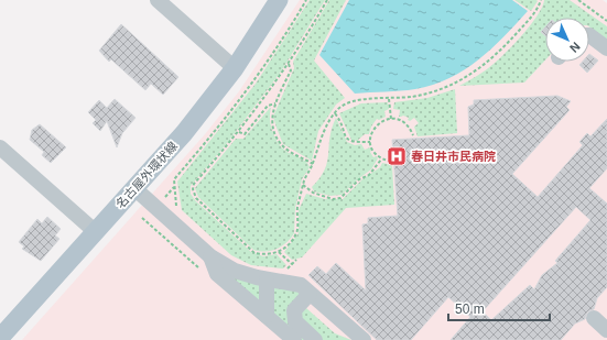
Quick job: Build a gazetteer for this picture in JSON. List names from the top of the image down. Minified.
{"streets":{"main road":["名古屋外環状線"]},"places":{"hospital":["春日井市民病院"]},"scale_bar":"50 m","north":"bottom right"}
